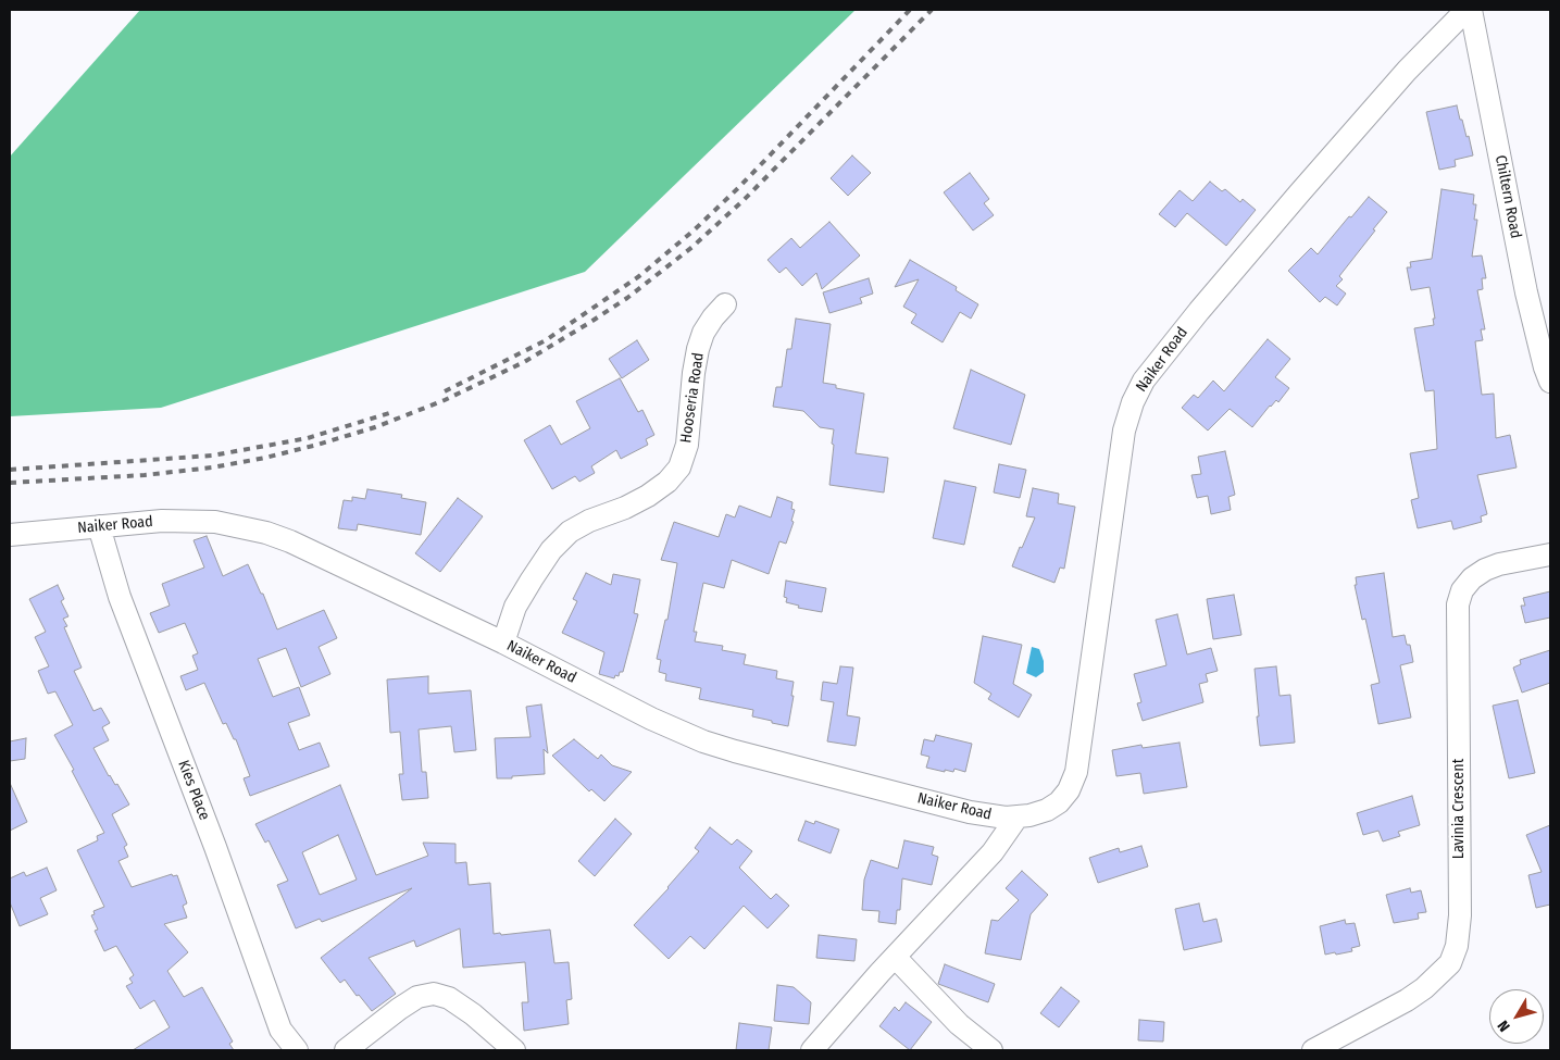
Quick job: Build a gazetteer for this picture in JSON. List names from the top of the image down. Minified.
{"streets":{"street":["Chiltern Road","Naiker Road","Hooseria Road","Kies Place","Lavinia Crescent"]},"crossings":[["Chiltern Road","Naiker Road"],["Naiker Road","Hooseria Road"],["Naiker Road","Kies Place"]],"north":"bottom left"}
